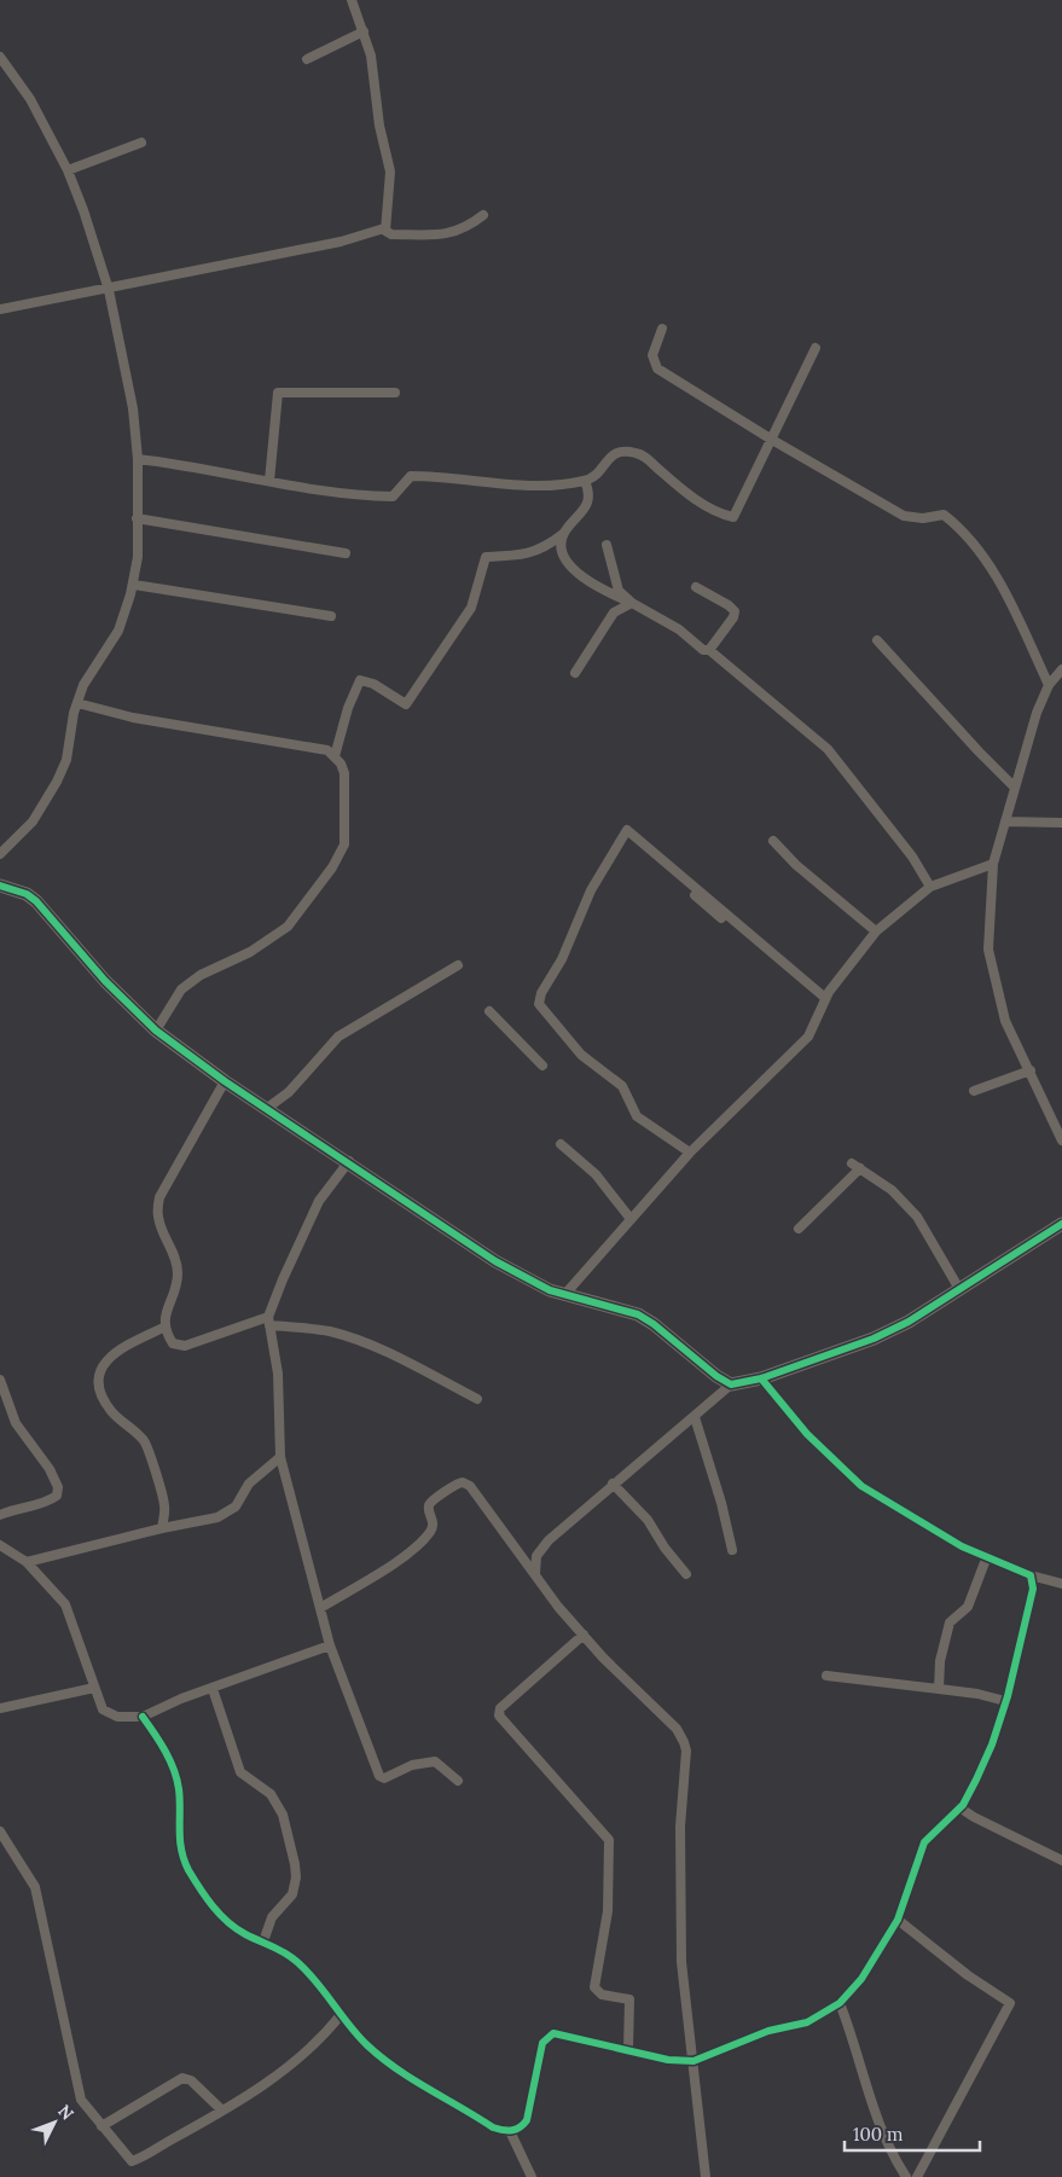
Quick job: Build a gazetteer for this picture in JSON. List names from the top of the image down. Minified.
{"scale_bar":"100 m","north":"top right"}
